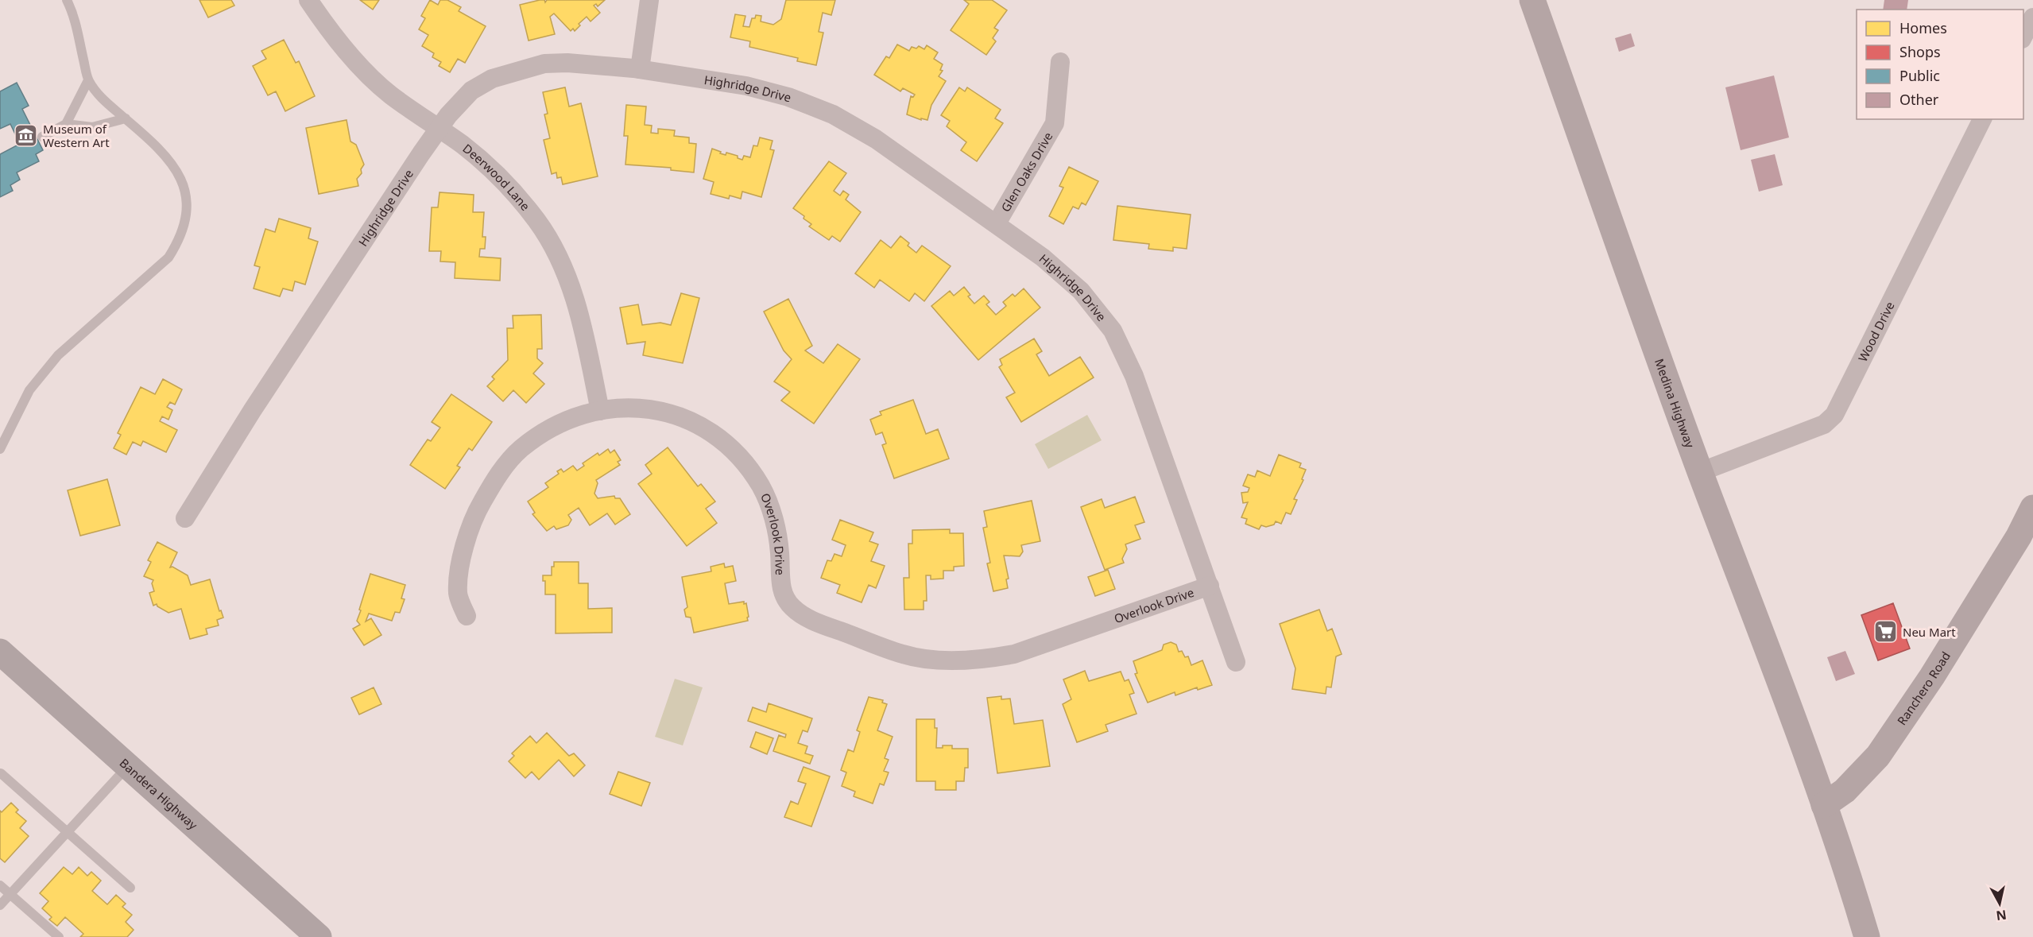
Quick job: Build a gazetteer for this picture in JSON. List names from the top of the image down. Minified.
{"streets":{"main road":["Medina Highway","Ranchero Road","Bandera Highway"],"street":["Highridge Drive","Glen Oaks Drive","Deerwood Lane","Wood Drive","Overlook Drive"]},"crossings":[["Highridge Drive","Glen Oaks Drive"],["Highridge Drive","Deerwood Lane"],["Highridge Drive","Overlook Drive"],["Deerwood Lane","Overlook Drive"],["Wood Drive","Medina Highway"],["Medina Highway","Ranchero Road"]],"places":{"museum":["Museum of Western Art"],"supermarket":["Neu Mart"]},"legend":["Homes","Shops","Public","Other"],"north":"bottom"}
